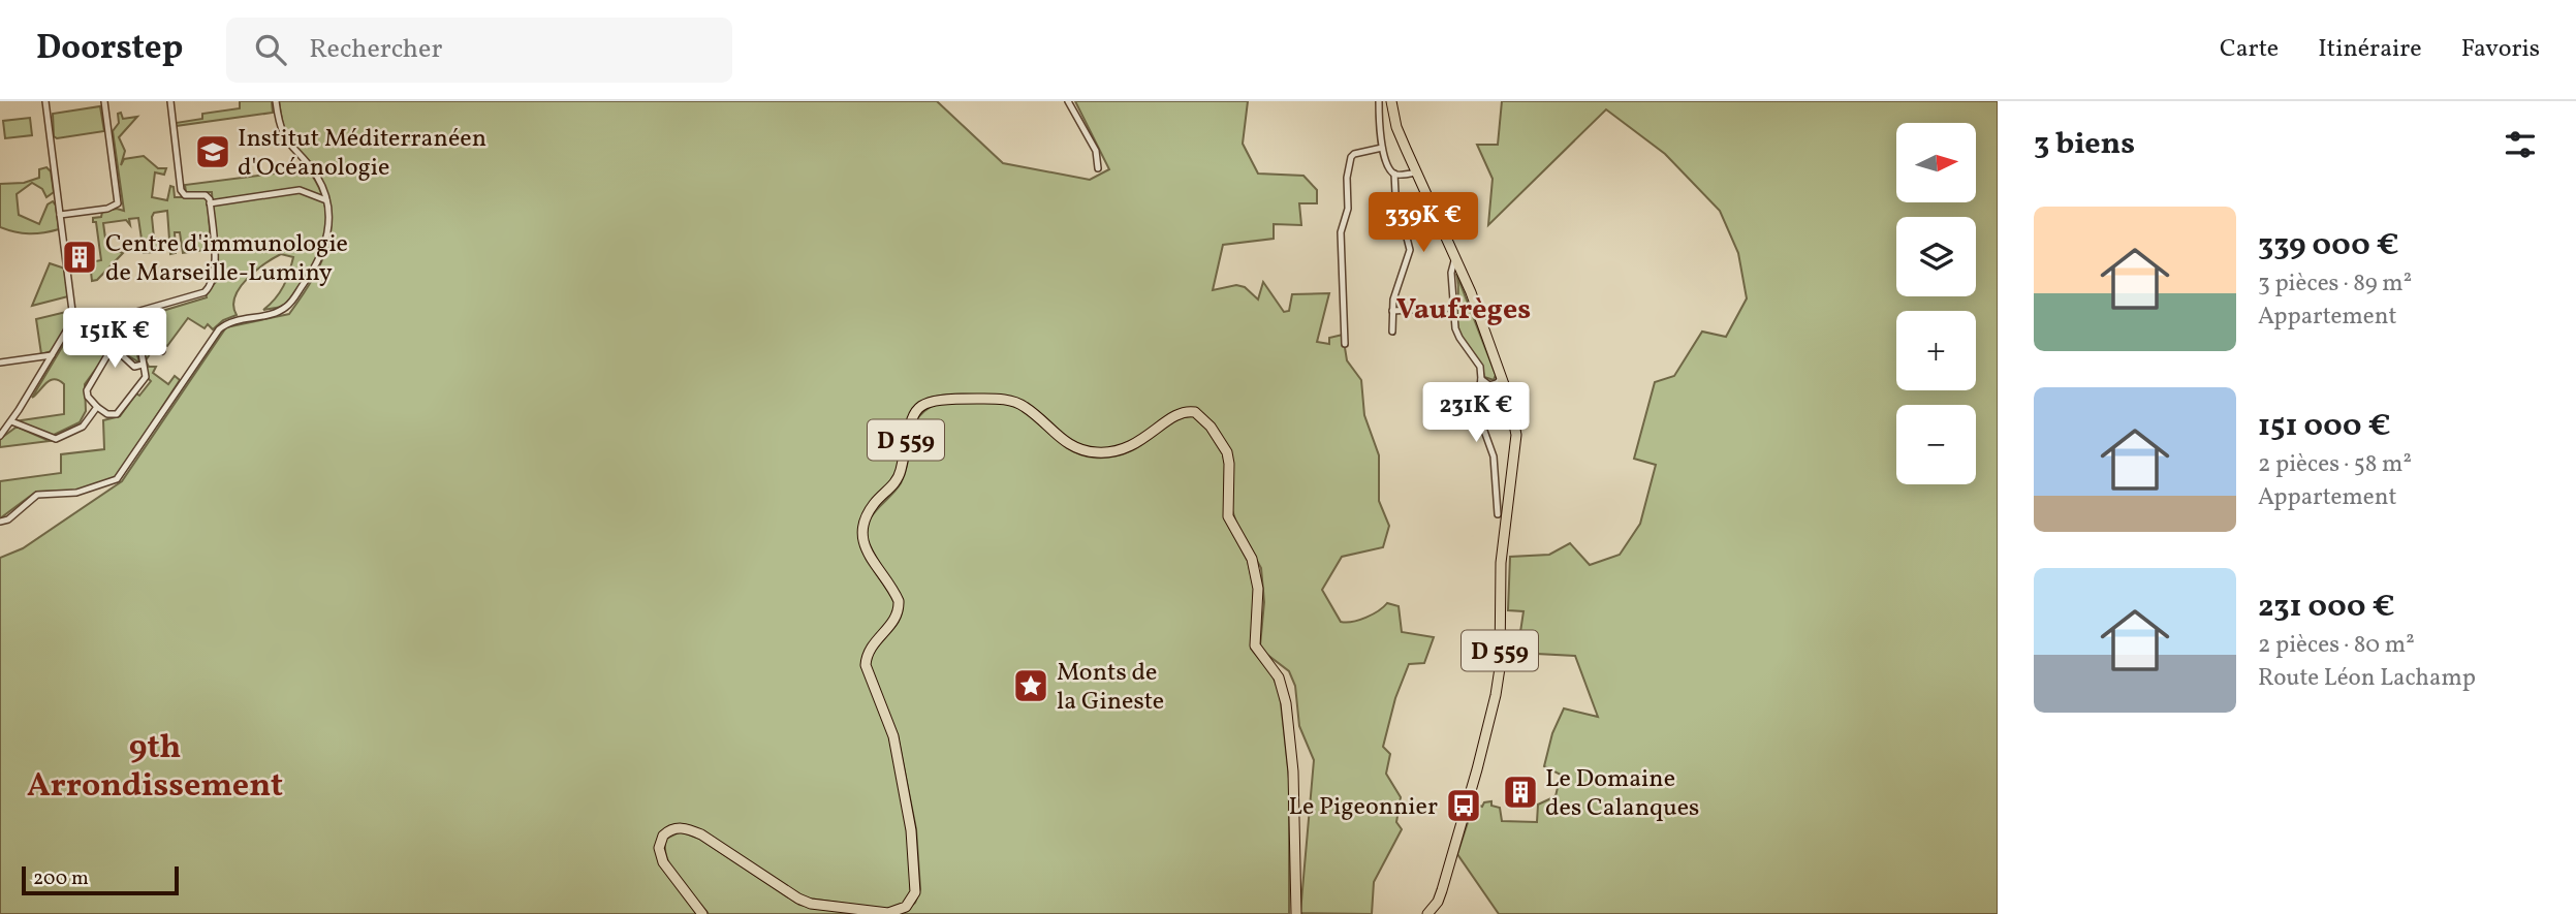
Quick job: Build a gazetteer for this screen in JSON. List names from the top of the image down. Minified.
{"streets":{"main road":["D 559"]},"districts":["Vaufrèges","9th Arrondissement"],"places":{"school or university":["Institut Méditerranéen d'Océanologie"],"building":["Centre d'immunologie de Marseille-Luminy","Le Domaine des Calanques"],"place":["Monts de la Gineste"],"bus stop":["Le Pigeonnier"]},"scale_bar":"200 m","north":"right","page":{"header":"Doorstep","search":"Rechercher","nav":["Carte","Itinéraire","Favoris"],"heading":"3 biens","map_buttons":["+","−"],"list":[{"name":"339 000 €","note":"3 pièces · 89 m² · Appartement"},{"name":"151 000 €","note":"2 pièces · 58 m² · Appartement"},{"name":"231 000 €","note":"2 pièces · 80 m² · Route Léon Lachamp"}],"price":["339K €","151K €","231K €"],"scale":"200 m"}}
